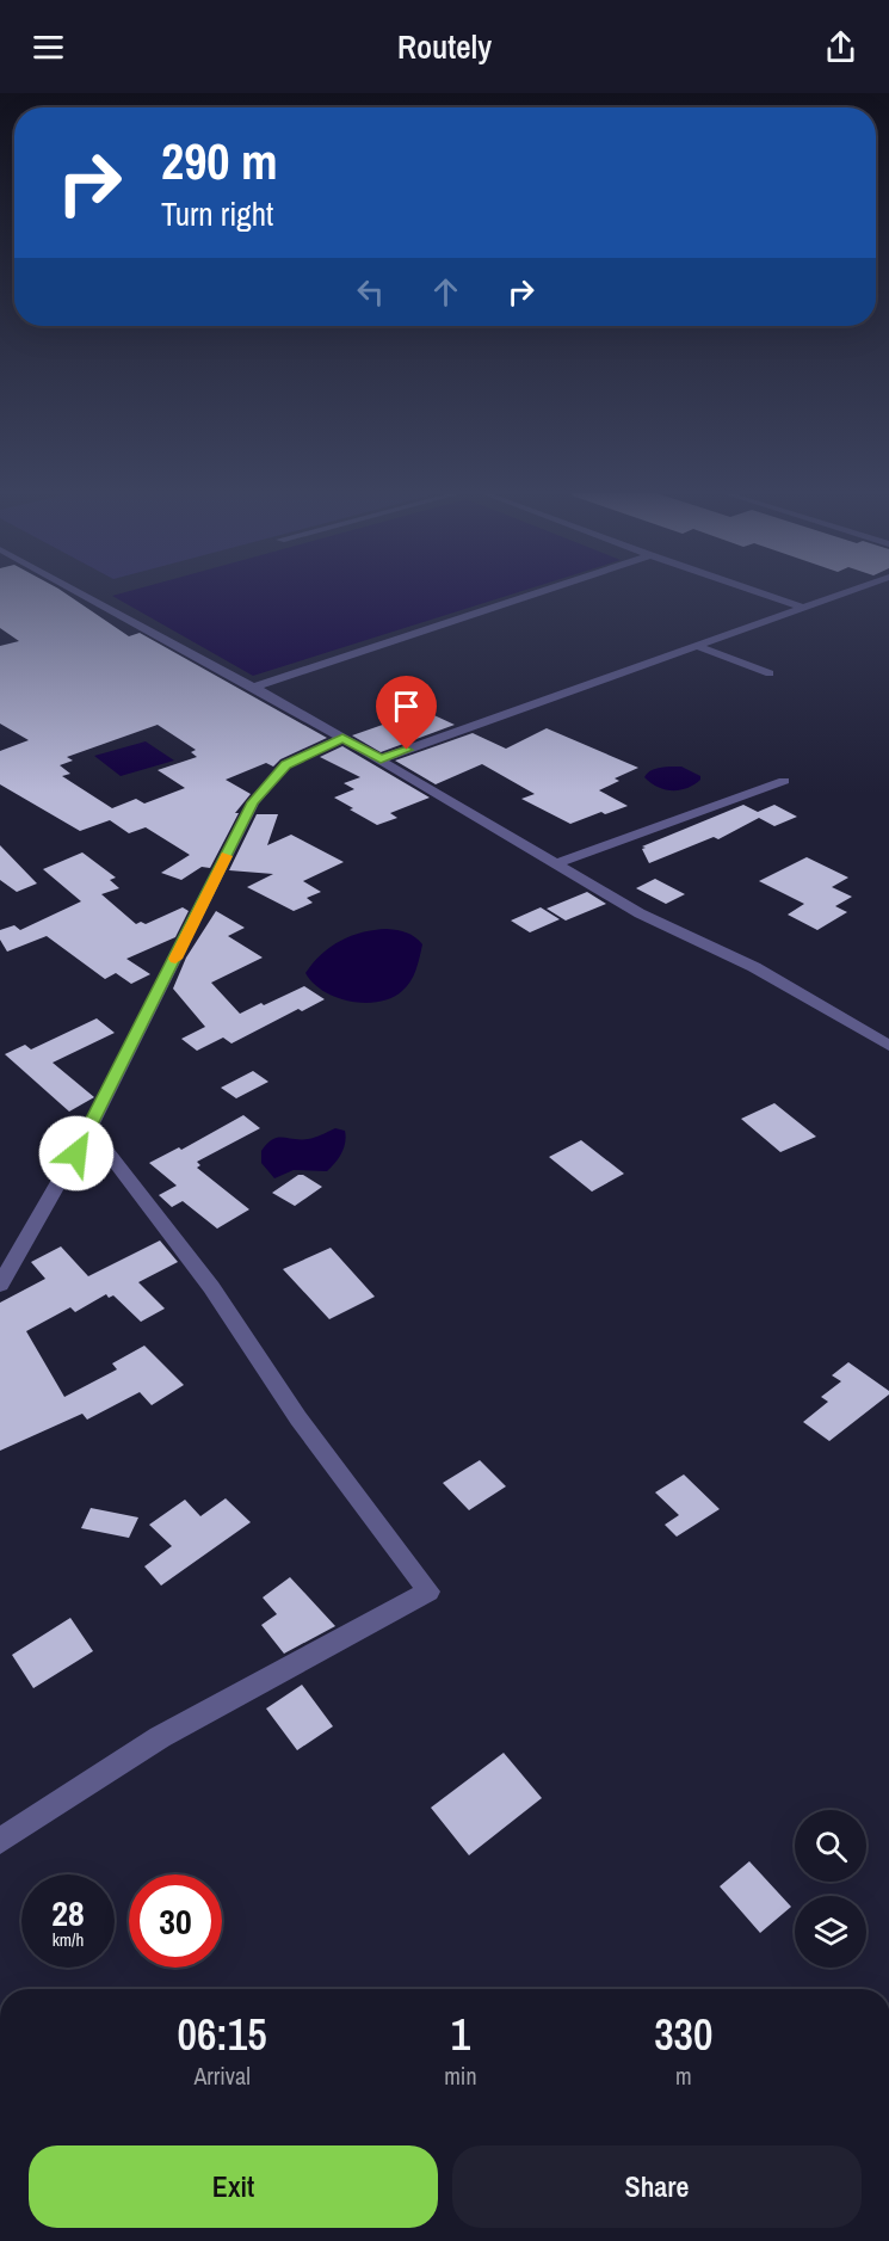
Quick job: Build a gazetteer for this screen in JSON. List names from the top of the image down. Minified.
{"page":{"header":"Routely","turn":["290 m","Turn right"],"speed":"28 km/h","limit":"30","eta":["06:15","Arrival","1","min","330","m"],"buttons":["Exit","Share"]}}
